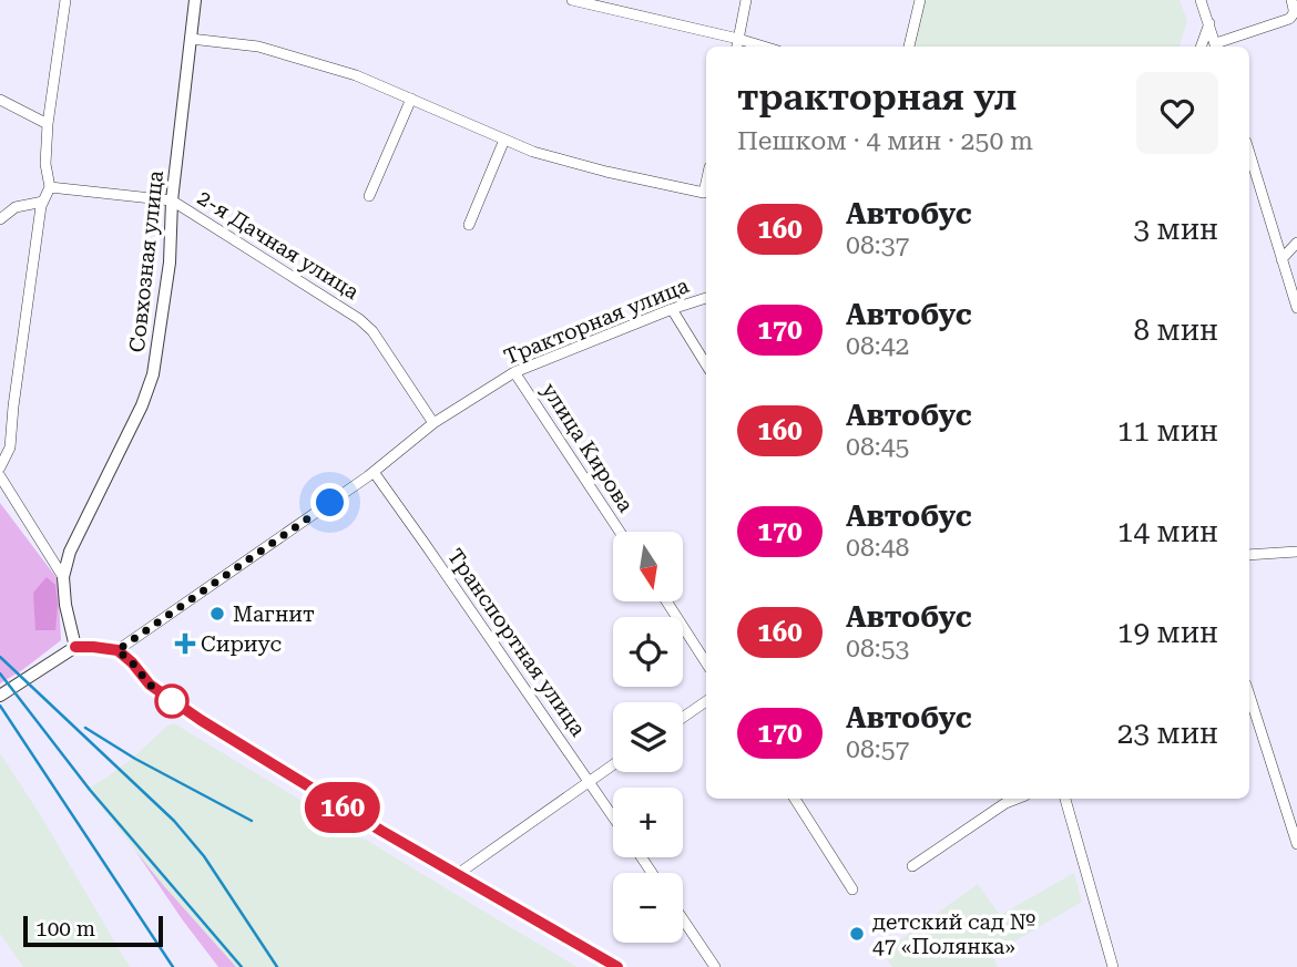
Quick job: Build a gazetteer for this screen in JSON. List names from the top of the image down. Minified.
{"streets":{"street":["2-я Дачная улица","Совхозная улица","Тракторная улица","улица Кирова","Транспортная улица"]},"crossings":[["2-я Дачная улица","Совхозная улица"],["2-я Дачная улица","Тракторная улица"],["Тракторная улица","улица Кирова"],["Тракторная улица","Транспортная улица"]],"places":{"other":["Магнит","детский сад № 47 «Полянка»"],"health":["Сириус"]},"lines":["bus line 160"],"scale_bar":"100 m","north":"bottom","page":{"on_map":"160","heading":["тракторная ул","Пешком · 4 мин · 250 m"],"list":[{"mark":"160","name":"Автобус","note":"08:37","value":"3 мин"},{"mark":"170","name":"Автобус","note":"08:42","value":"8 мин"},{"mark":"160","name":"Автобус","note":"08:45","value":"11 мин"},{"mark":"170","name":"Автобус","note":"08:48","value":"14 мин"},{"mark":"160","name":"Автобус","note":"08:53","value":"19 мин"},{"mark":"170","name":"Автобус","note":"08:57","value":"23 мин"}],"map_buttons":["+","−"],"scale":"100 m"}}
